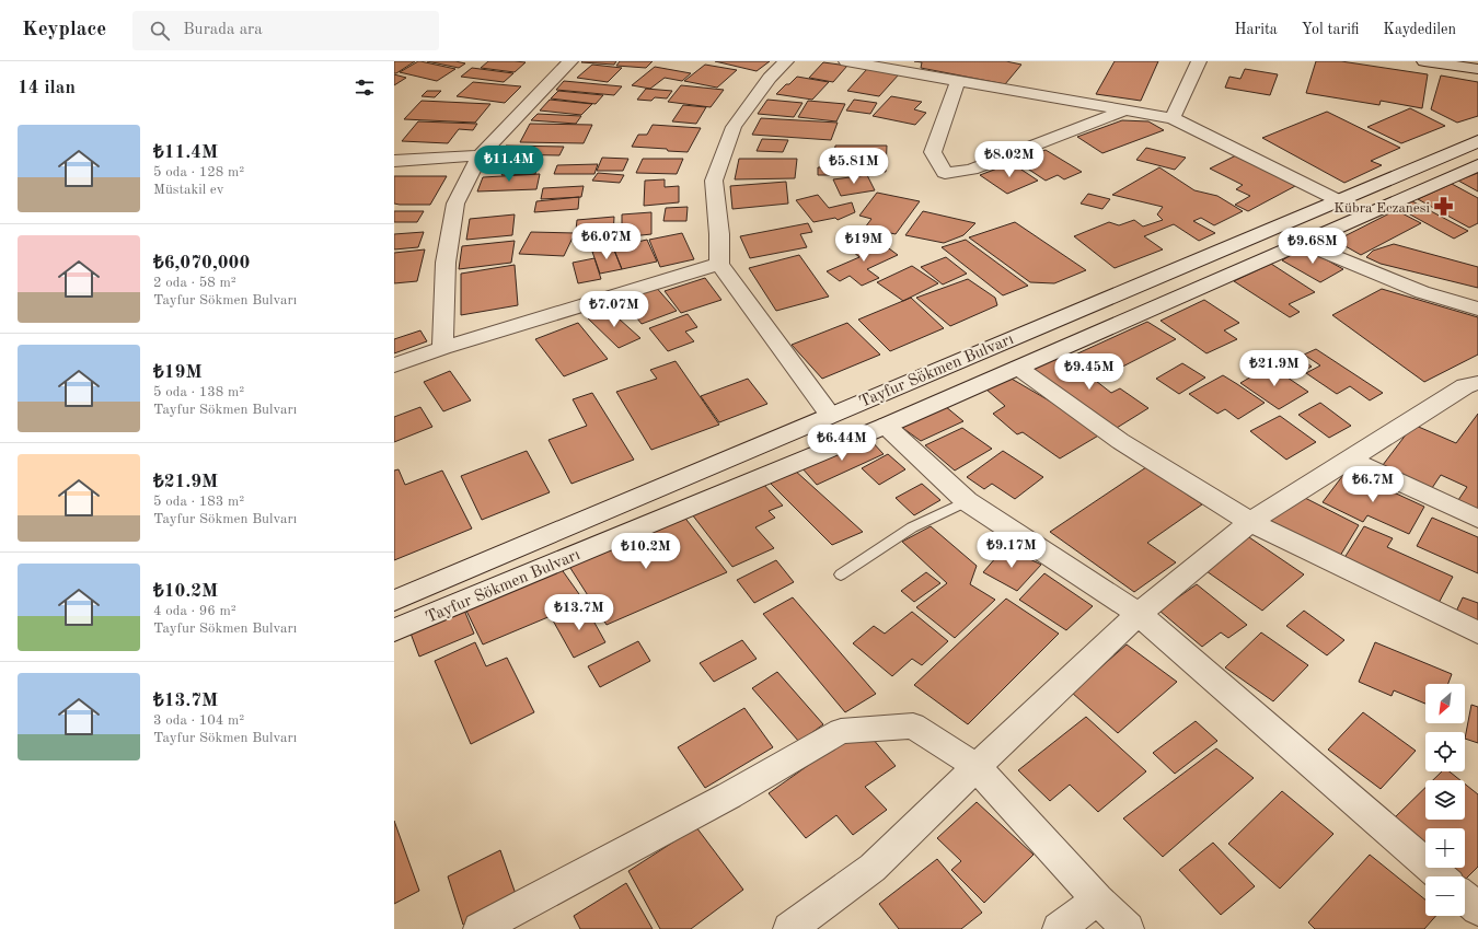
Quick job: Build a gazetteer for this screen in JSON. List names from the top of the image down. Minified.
{"streets":{"street":["Tayfur Sökmen Bulvarı"]},"places":{"pharmacy":["Kübra Eczanesi"]},"north":"bottom left","page":{"header":"Keyplace","search":"Burada ara","nav":["Harita","Yol tarifi","Kaydedilen"],"heading":"14 ilan","list":[{"name":"₺11.4M","note":"5 oda · 128 m² · Müstakil ev"},{"name":"₺6,070,000","note":"2 oda · 58 m² · Tayfur Sökmen Bulvarı"},{"name":"₺19M","note":"5 oda · 138 m² · Tayfur Sökmen Bulvarı"},{"name":"₺21.9M","note":"5 oda · 183 m² · Tayfur Sökmen Bulvarı"},{"name":"₺10.2M","note":"4 oda · 96 m² · Tayfur Sökmen Bulvarı"},{"name":"₺13.7M","note":"3 oda · 104 m² · Tayfur Sökmen Bulvarı"}],"price":["₺8.02M","₺11.4M","₺5.81M","₺6.07M","₺19M","₺9.68M","₺7.07M","₺21.9M","₺9.45M","₺6.44M","₺6.7M","₺9.17M","₺10.2M","₺13.7M"],"map_buttons":["+","−"]}}
